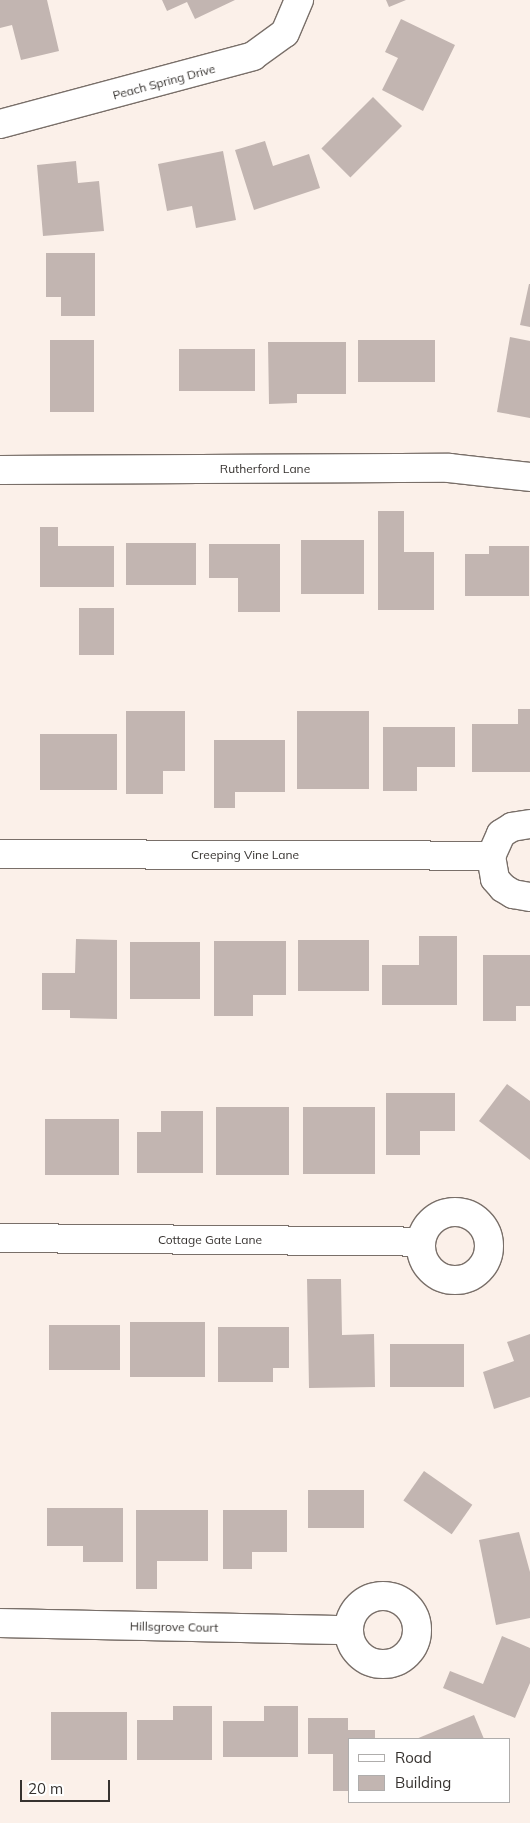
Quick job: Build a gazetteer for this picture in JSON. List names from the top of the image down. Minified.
{"streets":{"street":["Peach Spring Drive","Rutherford Lane","Creeping Vine Lane","Cottage Gate Lane","Hillsgrove Court"]},"legend":["Road","Building"],"scale_bar":"20 m"}
